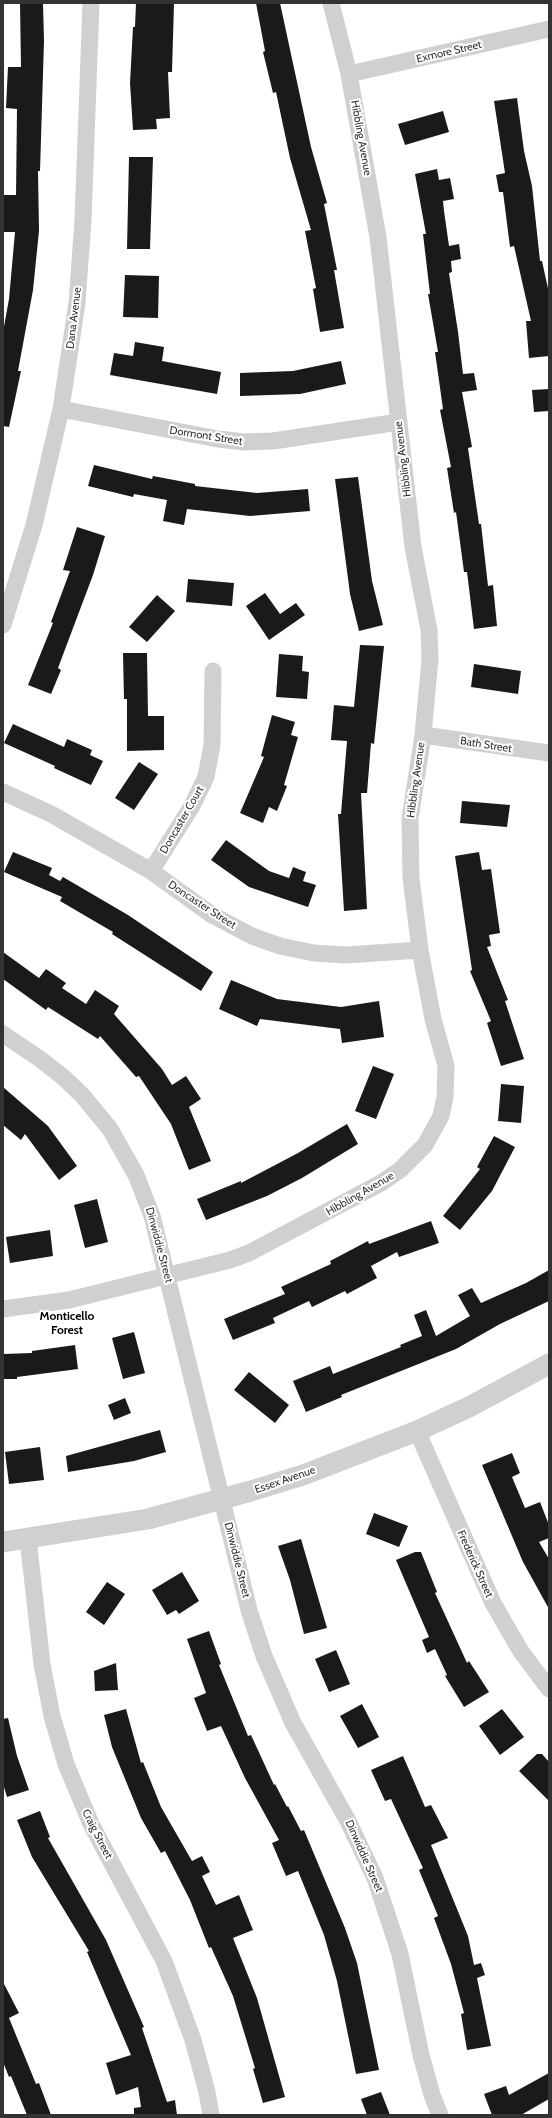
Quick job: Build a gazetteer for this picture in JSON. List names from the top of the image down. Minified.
{"streets":{"street":["Exmore Street","Hibbling Avenue","Dana Avenue","Dormont Street","Bath Street","Doncaster Court","Doncaster Street","Dinwiddie Street","Essex Avenue","Frederick Street","Craig Street"]},"crossings":[["Exmore Street","Hibbling Avenue"],["Hibbling Avenue","Dormont Street"],["Hibbling Avenue","Bath Street"],["Hibbling Avenue","Doncaster Street"],["Hibbling Avenue","Dinwiddie Street"],["Dana Avenue","Dormont Street"],["Doncaster Court","Doncaster Street"],["Dinwiddie Street","Essex Avenue"],["Essex Avenue","Frederick Street"],["Essex Avenue","Craig Street"]],"districts":["Monticello Forest"]}
